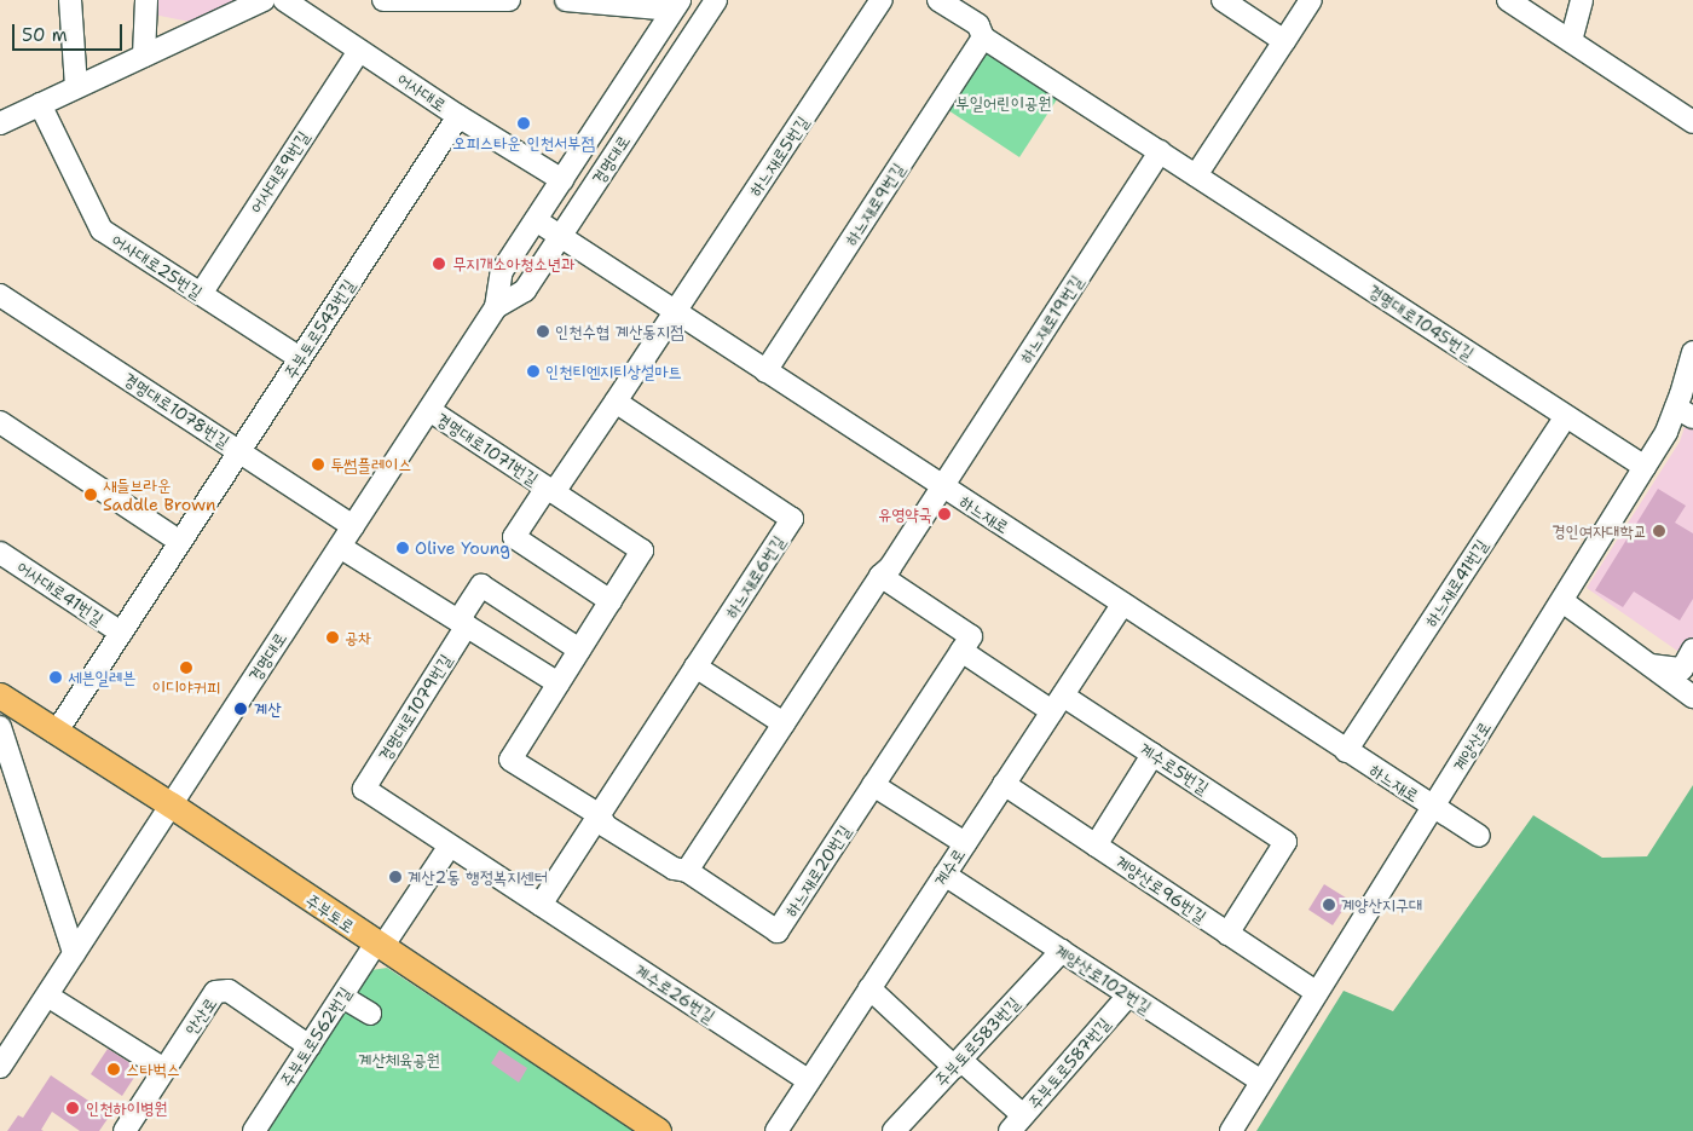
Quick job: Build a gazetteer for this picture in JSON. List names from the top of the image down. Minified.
{"streets":{"main road":["주부토로"],"street":["어사대로","하느재로5번길","경명대로","어사대로9번길","하느재로9번길","어사대로25번길","하느재로19번길","경명대로1045번길","주부토로543번길","경명대로1078번길","경명대로1071번길","하느재로","하느재로6번길","하느재로41번길","어사대로41번길","경명대로1079번길","계양산로","계수로5번길","계수로","하느재로20번길","계양산로96번길","계양산로102번길","계수로26번길","안산로","주부토로562번길","주부토로583번길","주부토로587번길"]},"crossings":[["어사대로","경명대로"],["어사대로","어사대로9번길"],["어사대로","주부토로543번길"],["하느재로5번길","하느재로"],["경명대로","경명대로1078번길"],["경명대로","경명대로1071번길"],["경명대로","하느재로"],["경명대로","주부토로"],["어사대로9번길","어사대로25번길"],["하느재로9번길","경명대로1045번길"],["하느재로9번길","하느재로"],["어사대로25번길","주부토로543번길"],["하느재로19번길","경명대로1045번길"],["하느재로19번길","하느재로"],["경명대로1045번길","하느재로41번길"],["경명대로1045번길","계양산로"],["주부토로543번길","경명대로1078번길"],["주부토로543번길","어사대로41번길"],["주부토로543번길","주부토로"],["경명대로1071번길","경명대로1079번길"],["하느재로","하느재로41번길"],["하느재로","계양산로"],["하느재로","계수로"],["하느재로6번길","계수로26번길"],["경명대로1079번길","계수로26번길"],["계양산로","계양산로96번길"],["계양산로","계양산로102번길"],["계수로5번길","계수로"],["계수로5번길","하느재로20번길"],["계수로5번길","계양산로96번길"],["계수로","계양산로96번길"],["계수로","계양산로102번길"],["계수로","계수로26번길"],["주부토로","주부토로562번길"],["계양산로102번길","주부토로583번길"],["계양산로102번길","주부토로587번길"],["계수로26번길","주부토로562번길"],["안산로","주부토로562번길"]],"parks":["부일어린이공원","계산체육공원"],"places":["오피스타운 인천서부점","무지개소아청소년과","인천수협 계산동지점","인천티엔지티상설마트","투썸플레이스","새들브라운 Saddle Brown","유영약국","경인여자대학교","Olive Young","공차","이디야커피","세븐일레븐","계산","계산2동 행정복지센터","계양산지구대","스타벅스","인천하이병원"],"scale_bar":"50 m"}
